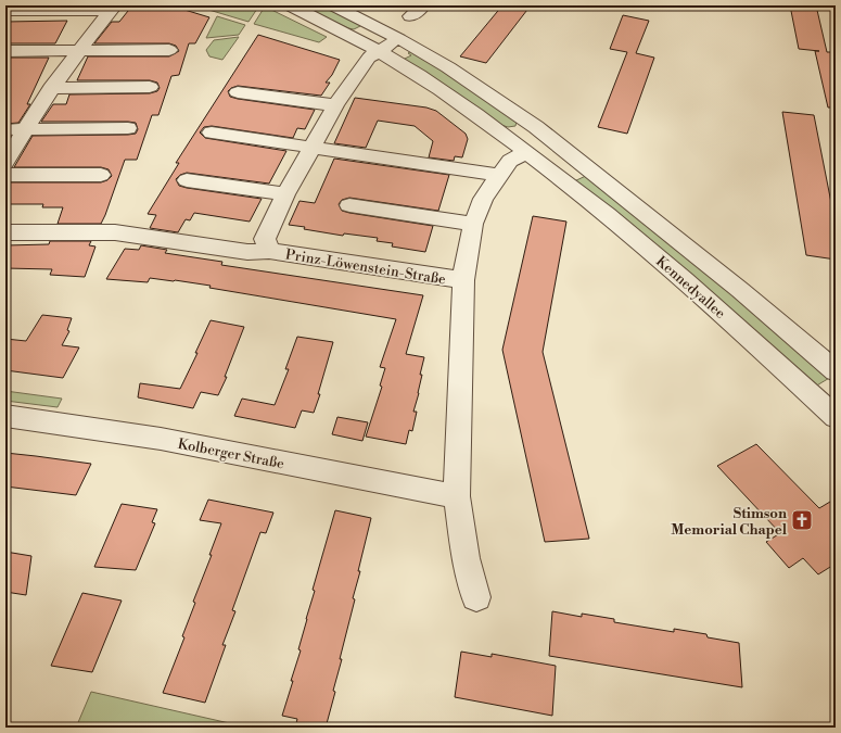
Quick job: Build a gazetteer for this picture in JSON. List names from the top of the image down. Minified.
{"streets":{"street":["Prinz-Löwenstein-Straße","Kennedyallee","Kolberger Straße"]},"crossings":[["Prinz-Löwenstein-Straße","Kennedyallee"]],"places":{"church":["Stimson Memorial Chapel"]}}
